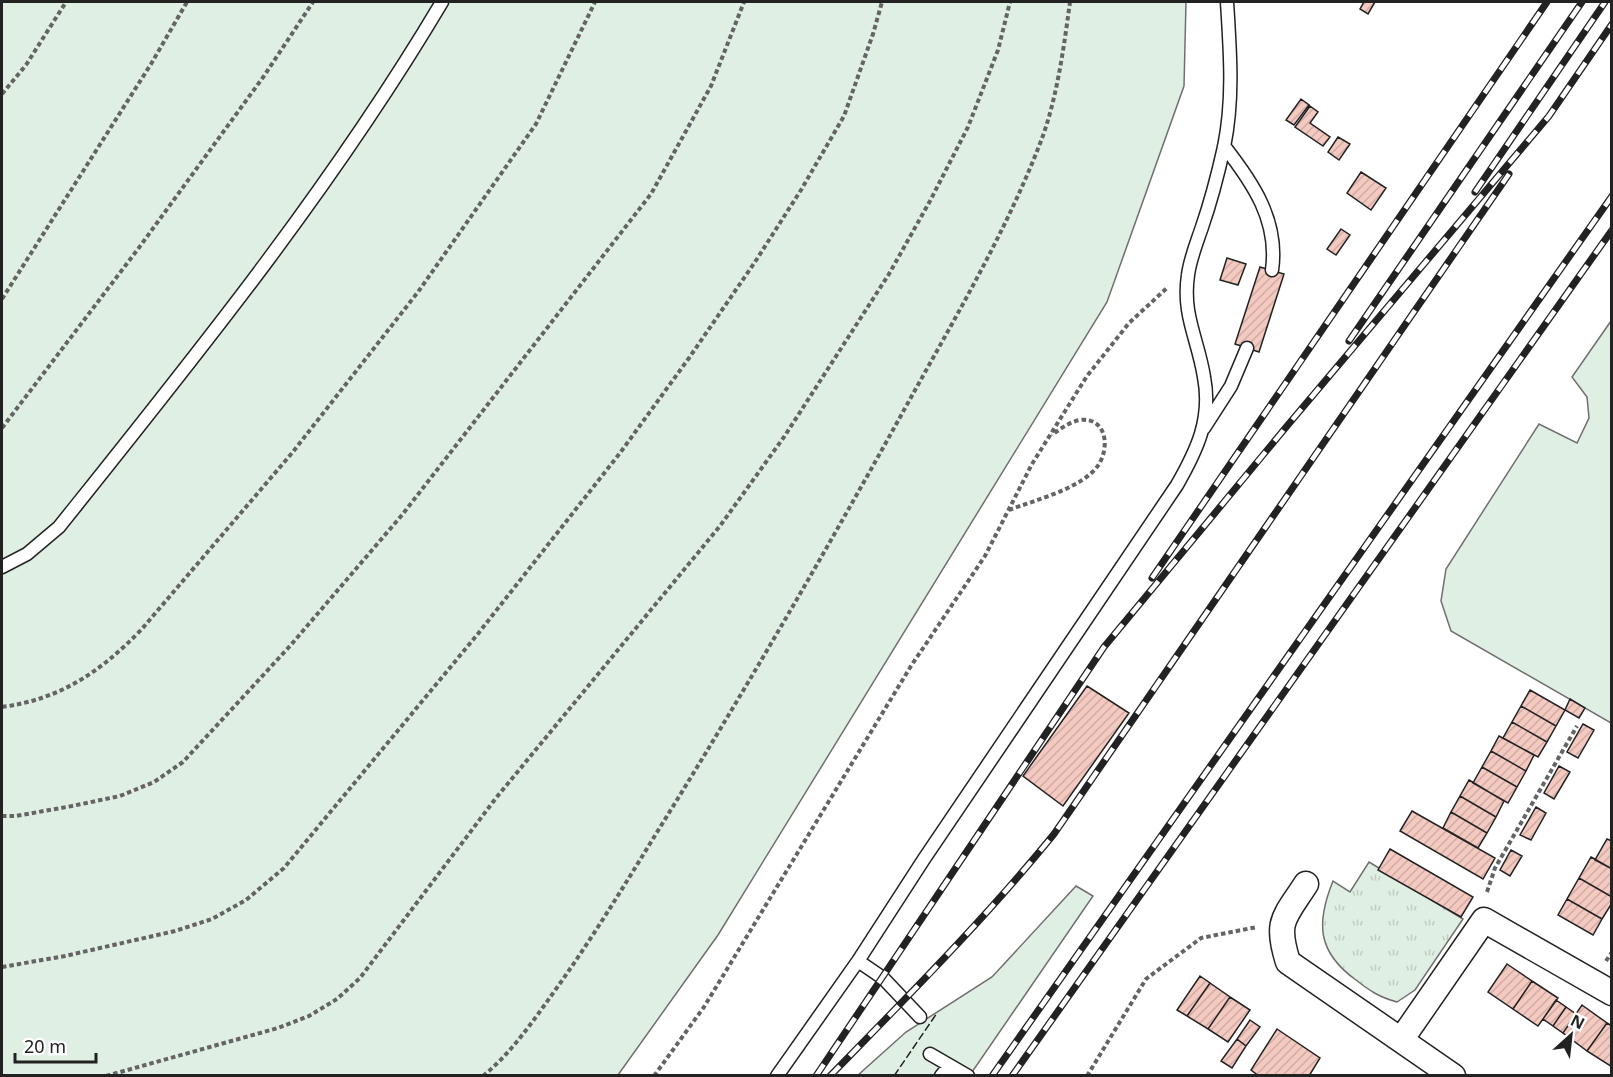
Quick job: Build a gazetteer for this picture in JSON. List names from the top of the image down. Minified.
{"scale_bar":"20 m","north":"top right"}
